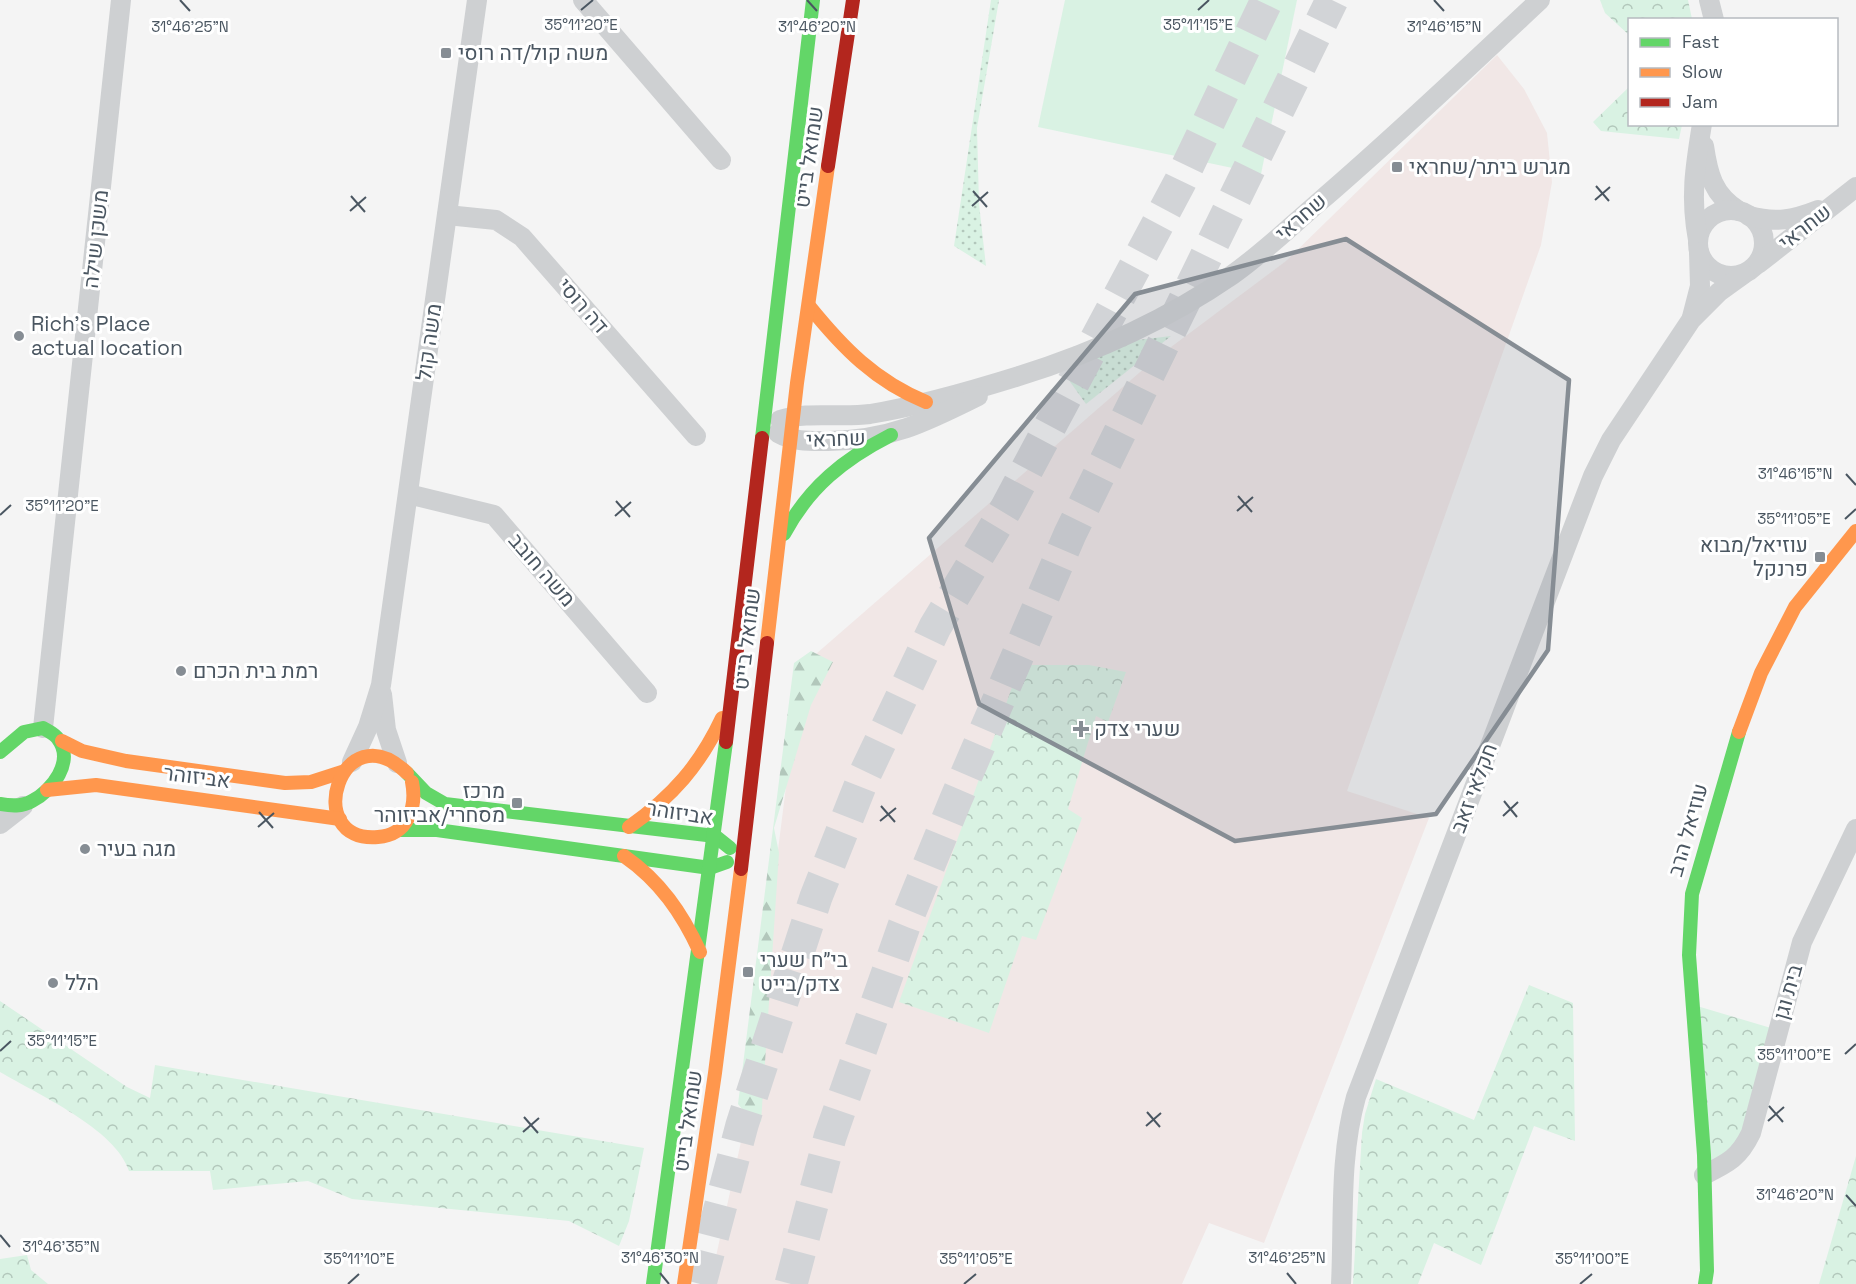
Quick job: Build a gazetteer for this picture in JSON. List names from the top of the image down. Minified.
{"streets":{"street":["שמואל בייט","שחראי","משכן שילה","דה רוסי","משה קול","משה חובב","אביזוהר","חקלאי זאב","עוזיאל הרב","בית וגן"]},"crossings":[["שמואל בייט","שחראי"],["שמואל בייט","אביזוהר"],["משכן שילה","אביזוהר"],["דה רוסי","משה קול"],["משה קול","משה חובב"],["משה קול","אביזוהר"],["עוזיאל הרב","בית וגן"]],"places":{"transit":["משה קול/דה רוסי","מגרש ביתר/שחראי","עוזיאל/מבוא פרנקל","מרכז מסחרי/אביזוהר","בי״ח שערי צדק/בייט"],"other":["Rich's Place actual location","רמת בית הכרם","מגה בעיר","הלל"],"health":["שערי צדק"]},"legend":["Fast","Slow","Jam"],"coordinates":["35°11'20\"E","35°11'15\"E","31°46'25\"N","31°46'20\"N","31°46'15\"N","35°11'05\"E","35°11'00\"E","31°46'35\"N","31°46'30\"N","35°11'10\"E"]}
